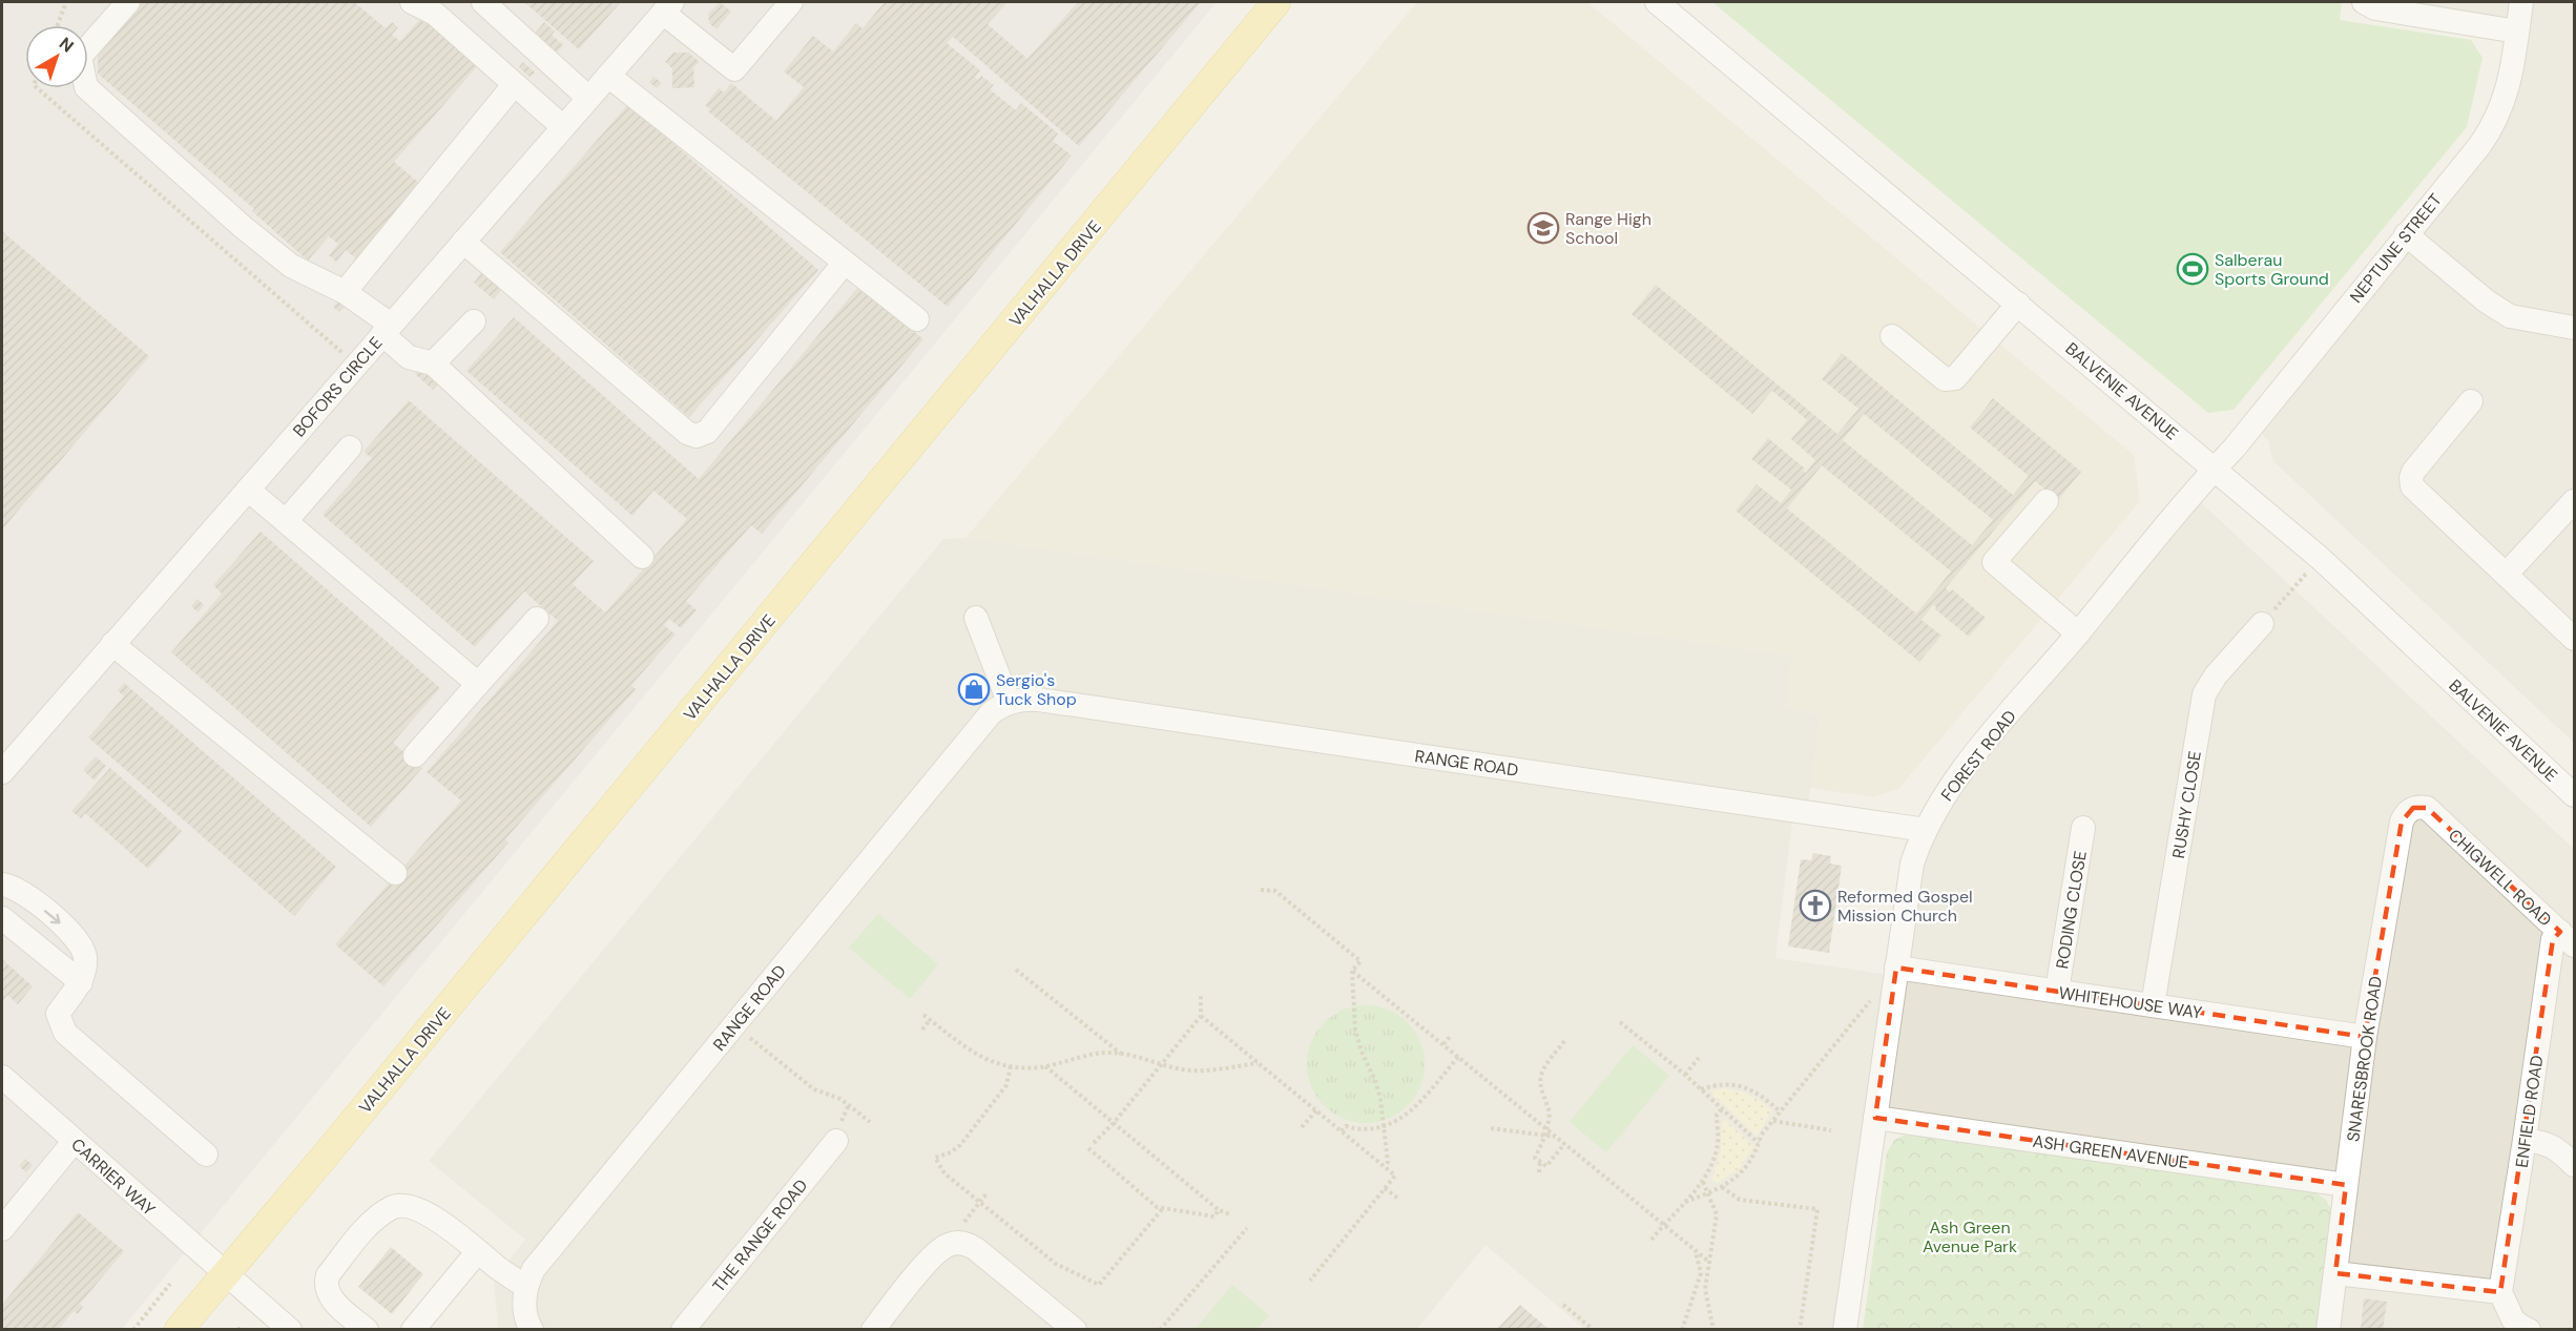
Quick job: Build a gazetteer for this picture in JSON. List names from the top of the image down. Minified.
{"streets":{"main road":["VALHALLA DRIVE"],"street":["NEPTUNE STREET","BOFORS CIRCLE","BALVENIE AVENUE","FOREST ROAD","RANGE ROAD","RUSHY CLOSE","CHIGWELL ROAD","RODING CLOSE","WHITEHOUSE WAY","SNARESBROOK ROAD","ENFIELD ROAD","ASH GREEN AVENUE","CARRIER WAY","THE RANGE ROAD"]},"crossings":[["NEPTUNE STREET","BALVENIE AVENUE"],["NEPTUNE STREET","FOREST ROAD"],["VALHALLA DRIVE","CARRIER WAY"],["BALVENIE AVENUE","FOREST ROAD"],["FOREST ROAD","RANGE ROAD"],["FOREST ROAD","WHITEHOUSE WAY"],["FOREST ROAD","ASH GREEN AVENUE"],["RUSHY CLOSE","WHITEHOUSE WAY"],["CHIGWELL ROAD","SNARESBROOK ROAD"],["CHIGWELL ROAD","ENFIELD ROAD"],["RODING CLOSE","WHITEHOUSE WAY"],["WHITEHOUSE WAY","SNARESBROOK ROAD"],["SNARESBROOK ROAD","ASH GREEN AVENUE"]],"parks":["Ash Green Avenue Park"],"places":{"school or university":["Range High School"],"sports":["Salberau Sports Ground"],"shop":["Sergio's Tuck Shop"],"church":["Reformed Gospel Mission Church"]},"north":"top right"}
